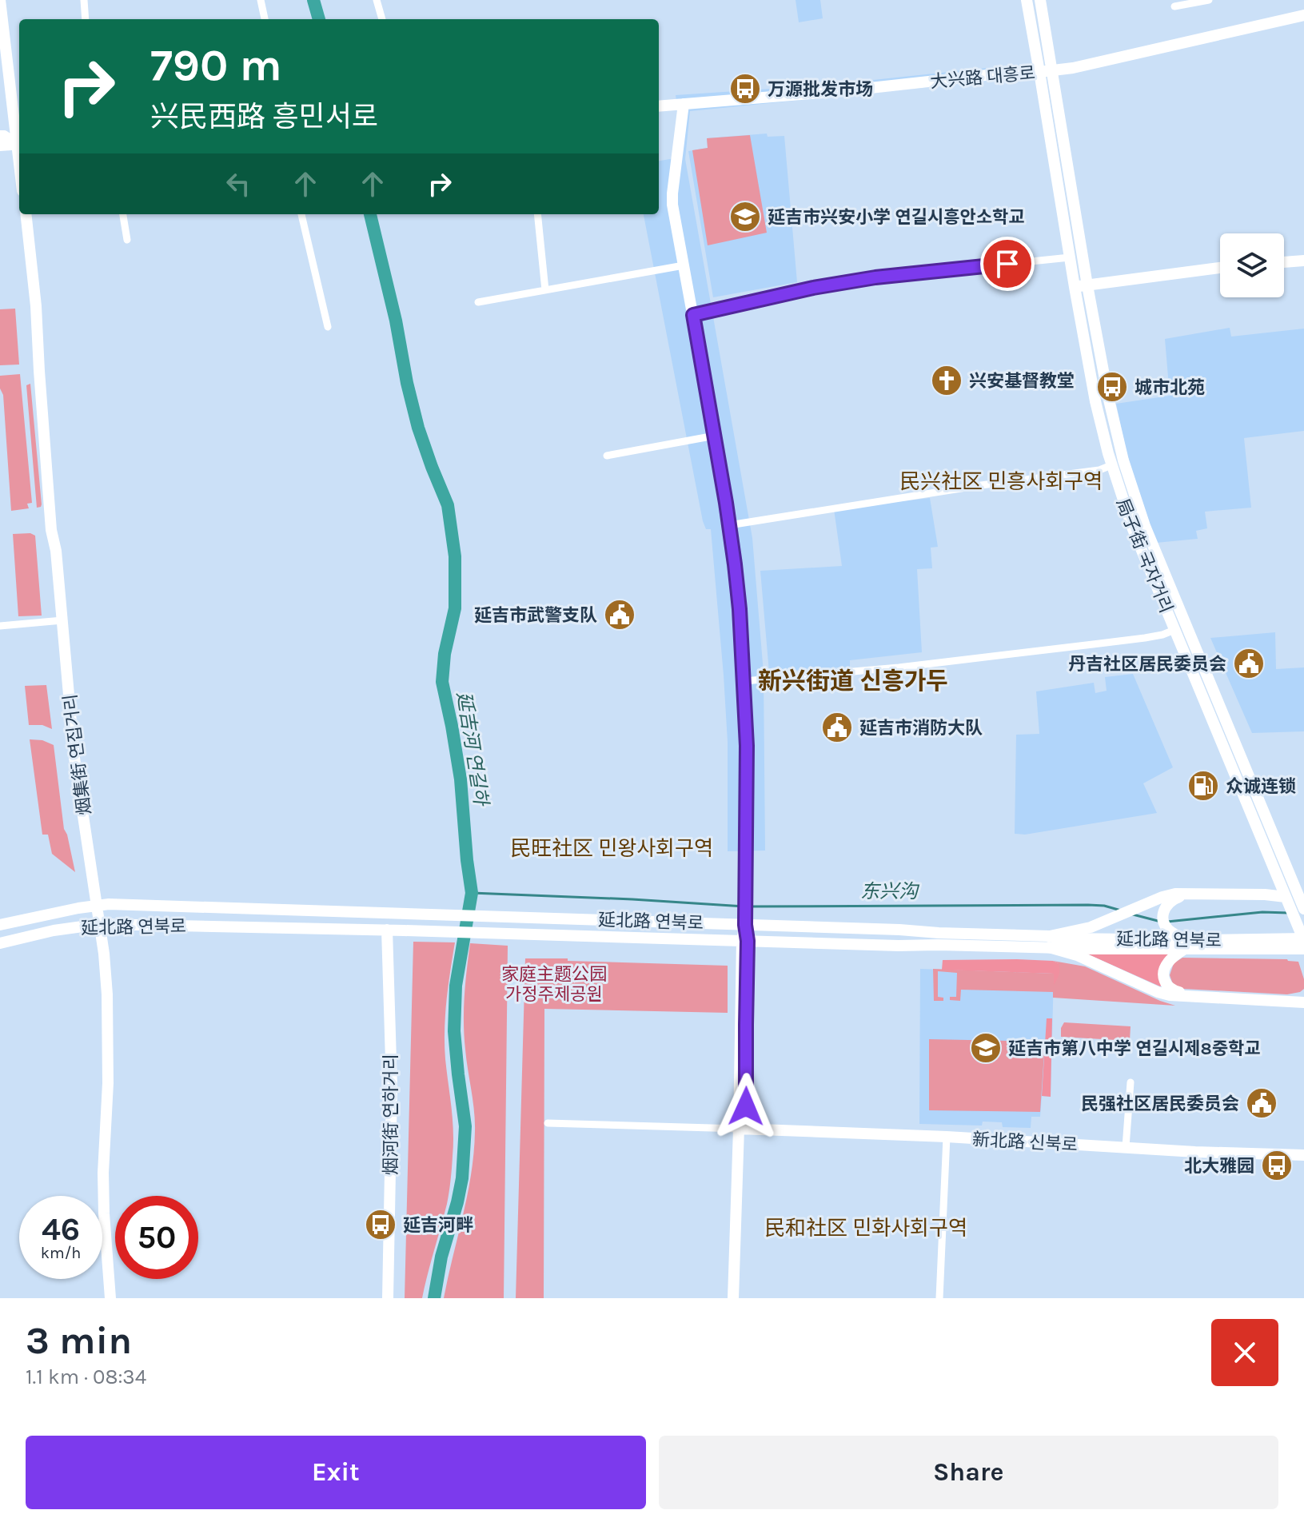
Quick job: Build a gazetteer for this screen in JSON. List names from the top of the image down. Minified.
{"streets":{"main road":["大兴路 대흥로","局子街 국자거리","烟集街 연집거리","延北路 연북로","烟河街 연하거리","新北路 신북로"]},"crossings":[["大兴路 대흥로","局子街 국자거리"],["局子街 국자거리","延北路 연북로"],["烟集街 연집거리","延北路 연북로"],["延北路 연북로","烟河街 연하거리"]],"districts":["民兴社区 민흥사회구역","新兴街道 신흥가두","民旺社区 민왕사회구역","民和社区 민화사회구역"],"water":["延吉河 연길하","东兴沟"],"parks":["家庭主题公园 가정주제공원"],"places":{"bus stop":["万源批发市场","城市北苑","北大雅园","延吉河畔"],"school or university":["延吉市兴安小学 연길시흥안소학교","延吉市第八中学 연길시제8중학교"],"church":["兴安基督教堂"],"public building":["延吉市武警支队","丹吉社区居民委员会","延吉市消防大队","民强社区居民委员会"],"fuel station":["众诚连锁"]},"page":{"turn":["790 m","兴民西路 흥민서로"],"speed":"46 km/h","limit":"50","heading":["3 min","1.1 km · 08:34"],"buttons":["Exit","Share"]}}
